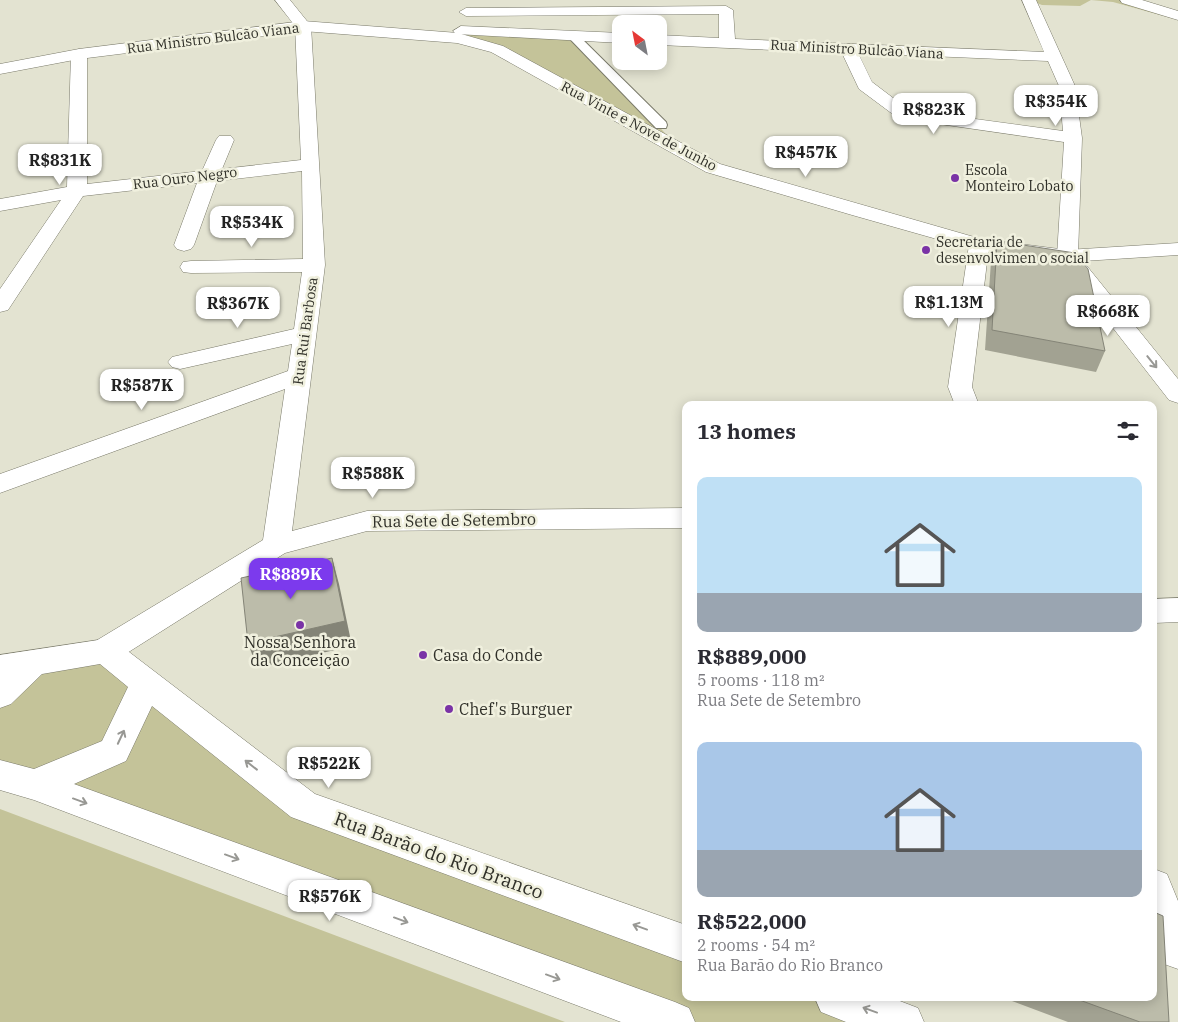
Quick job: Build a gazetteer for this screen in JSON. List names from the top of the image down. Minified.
{"streets":{"street":["Rua Ministro Bulcão Viana","Rua Vinte e Nove de Junho","Rua Ouro Negro","Rua Rui Barbosa","Rua Sete de Setembro","Rua Barão do Rio Branco"]},"crossings":[["Rua Ministro Bulcão Viana","Rua Vinte e Nove de Junho"],["Rua Ministro Bulcão Viana","Rua Rui Barbosa"],["Rua Ouro Negro","Rua Rui Barbosa"],["Rua Rui Barbosa","Rua Sete de Setembro"],["Rua Sete de Setembro","Rua Barão do Rio Branco"]],"places":["Escola Monteiro Lobato","Secretaria de desenvolvimen o social","Nossa Senhora da Conceição","Casa do Conde","Chef's Burguer"],"north":"top left","page":{"price":["R$354K","R$823K","R$457K","R$831K","R$534K","R$1.13M","R$367K","R$668K","R$587K","R$588K","R$889K","R$522K","R$576K"],"heading":"13 homes","list":[{"name":"R$889,000","note":"5 rooms · 118 m² · Rua Sete de Setembro"},{"name":"R$522,000","note":"2 rooms · 54 m² · Rua Barão do Rio Branco"}]}}
